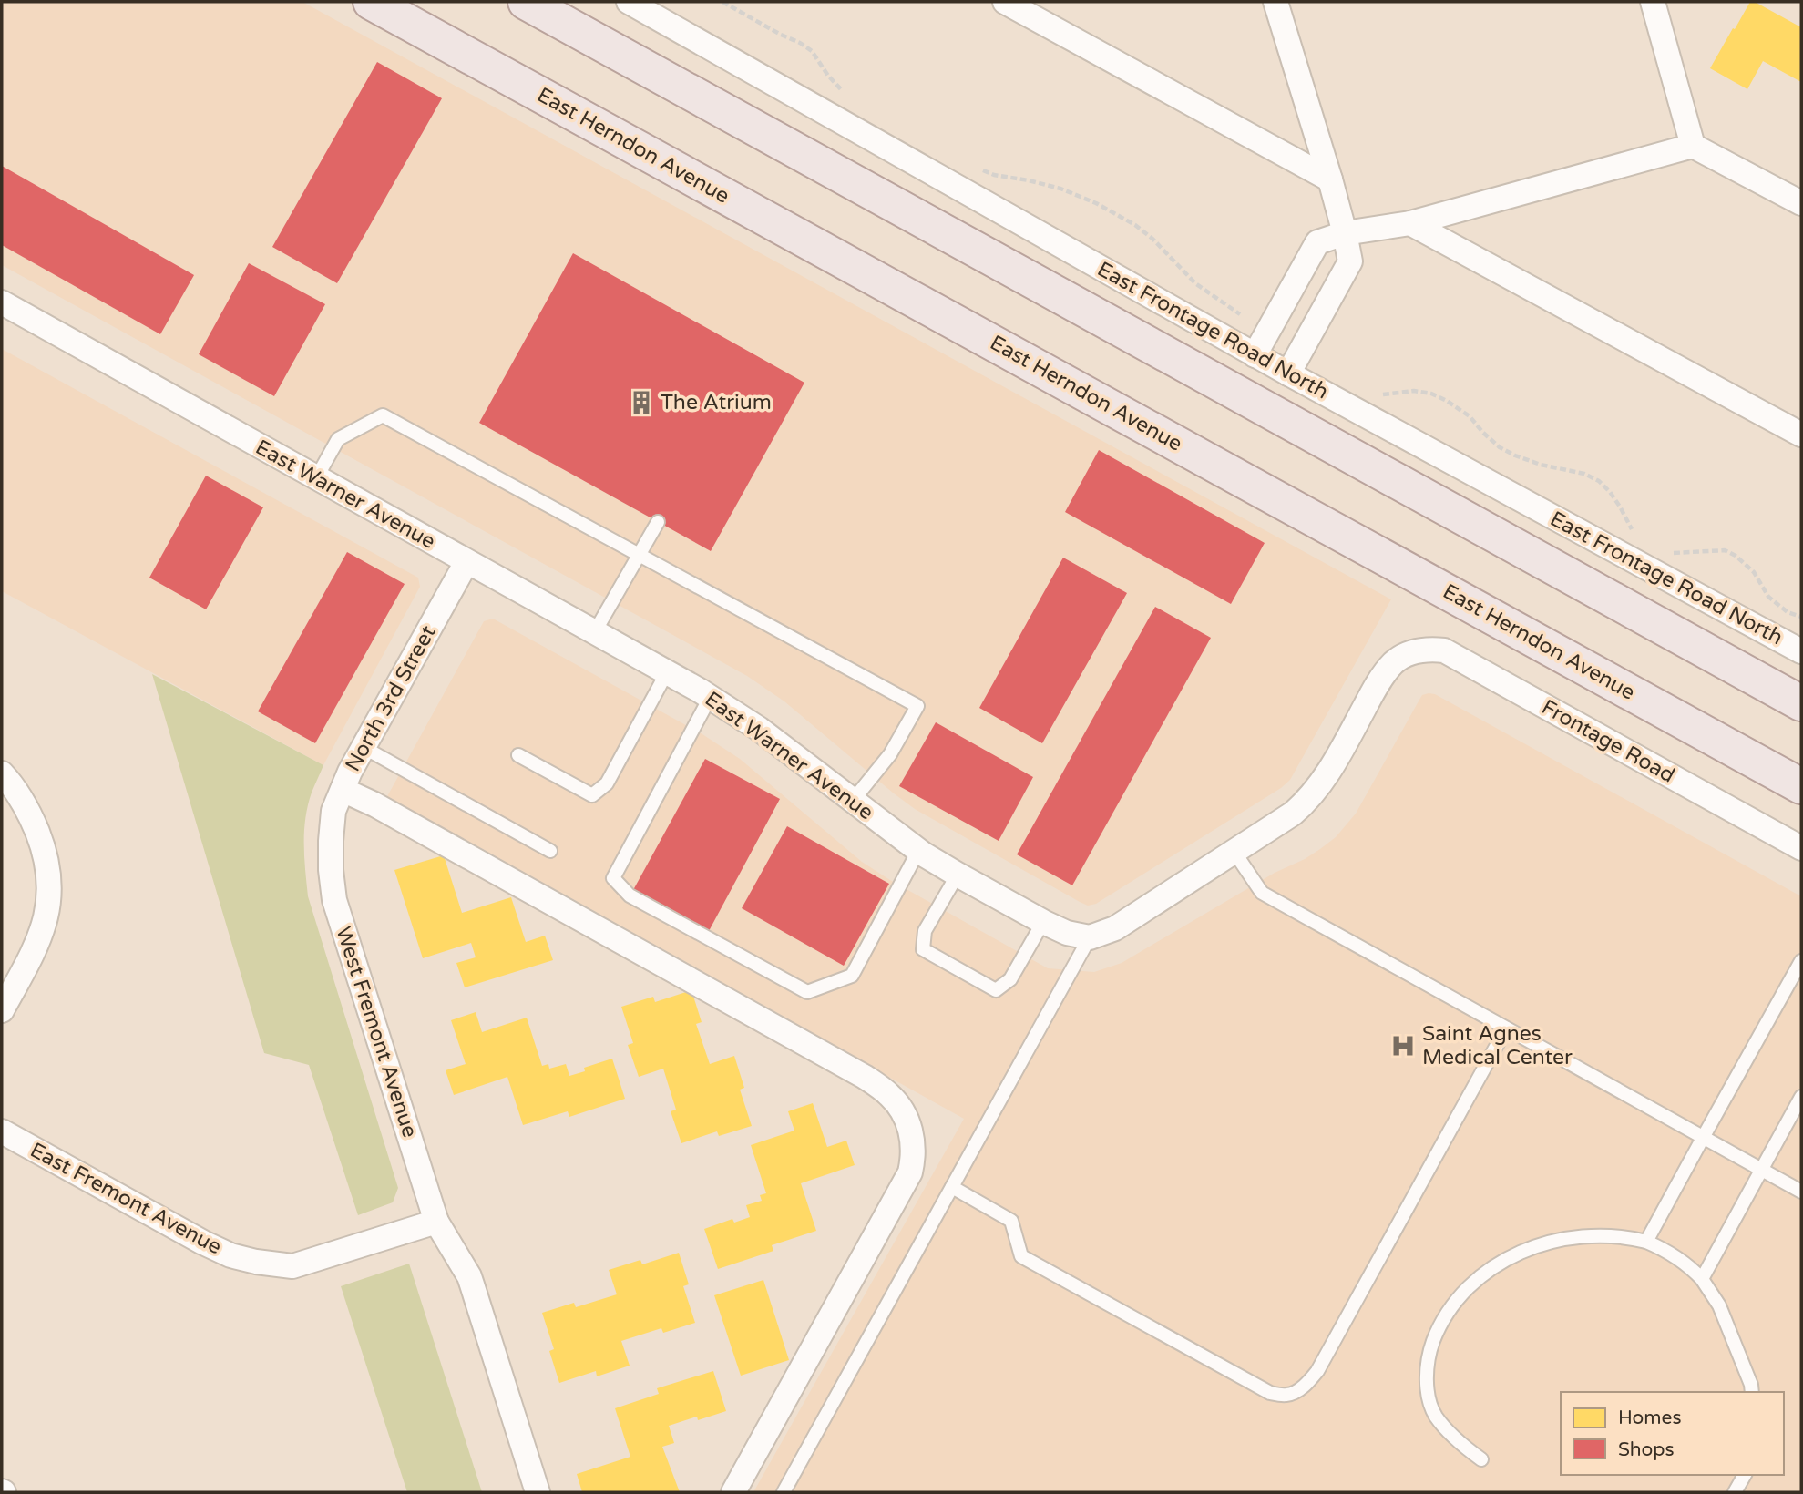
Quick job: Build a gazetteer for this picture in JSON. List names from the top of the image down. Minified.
{"streets":{"main road":["East Herndon Avenue"],"street":["East Frontage Road North","East Warner Avenue","North 3rd Street","Frontage Road","West Fremont Avenue","East Fremont Avenue"]},"crossings":[["East Warner Avenue","North 3rd Street"],["North 3rd Street","West Fremont Avenue"],["West Fremont Avenue","East Fremont Avenue"]],"places":{"building":["The Atrium"],"hospital":["Saint Agnes Medical Center"]},"legend":["Homes","Shops"]}
